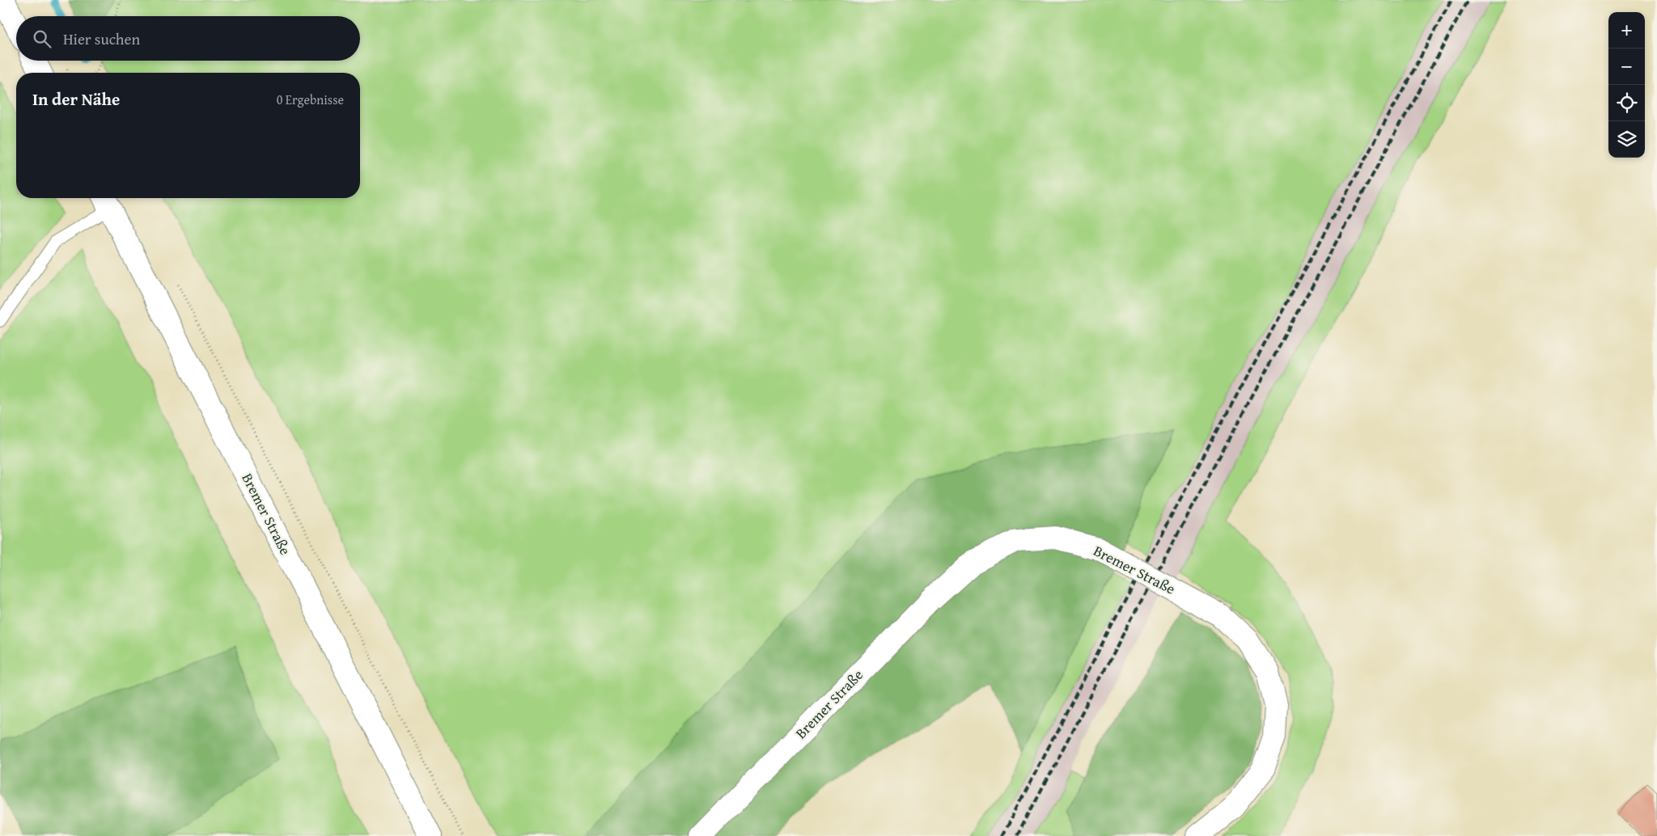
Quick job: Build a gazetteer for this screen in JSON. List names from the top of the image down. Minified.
{"streets":{"street":["Bremer Straße"]},"page":{"map_buttons":["+","−"],"search":"Hier suchen","heading":["In der Nähe","0 Ergebnisse"]}}
